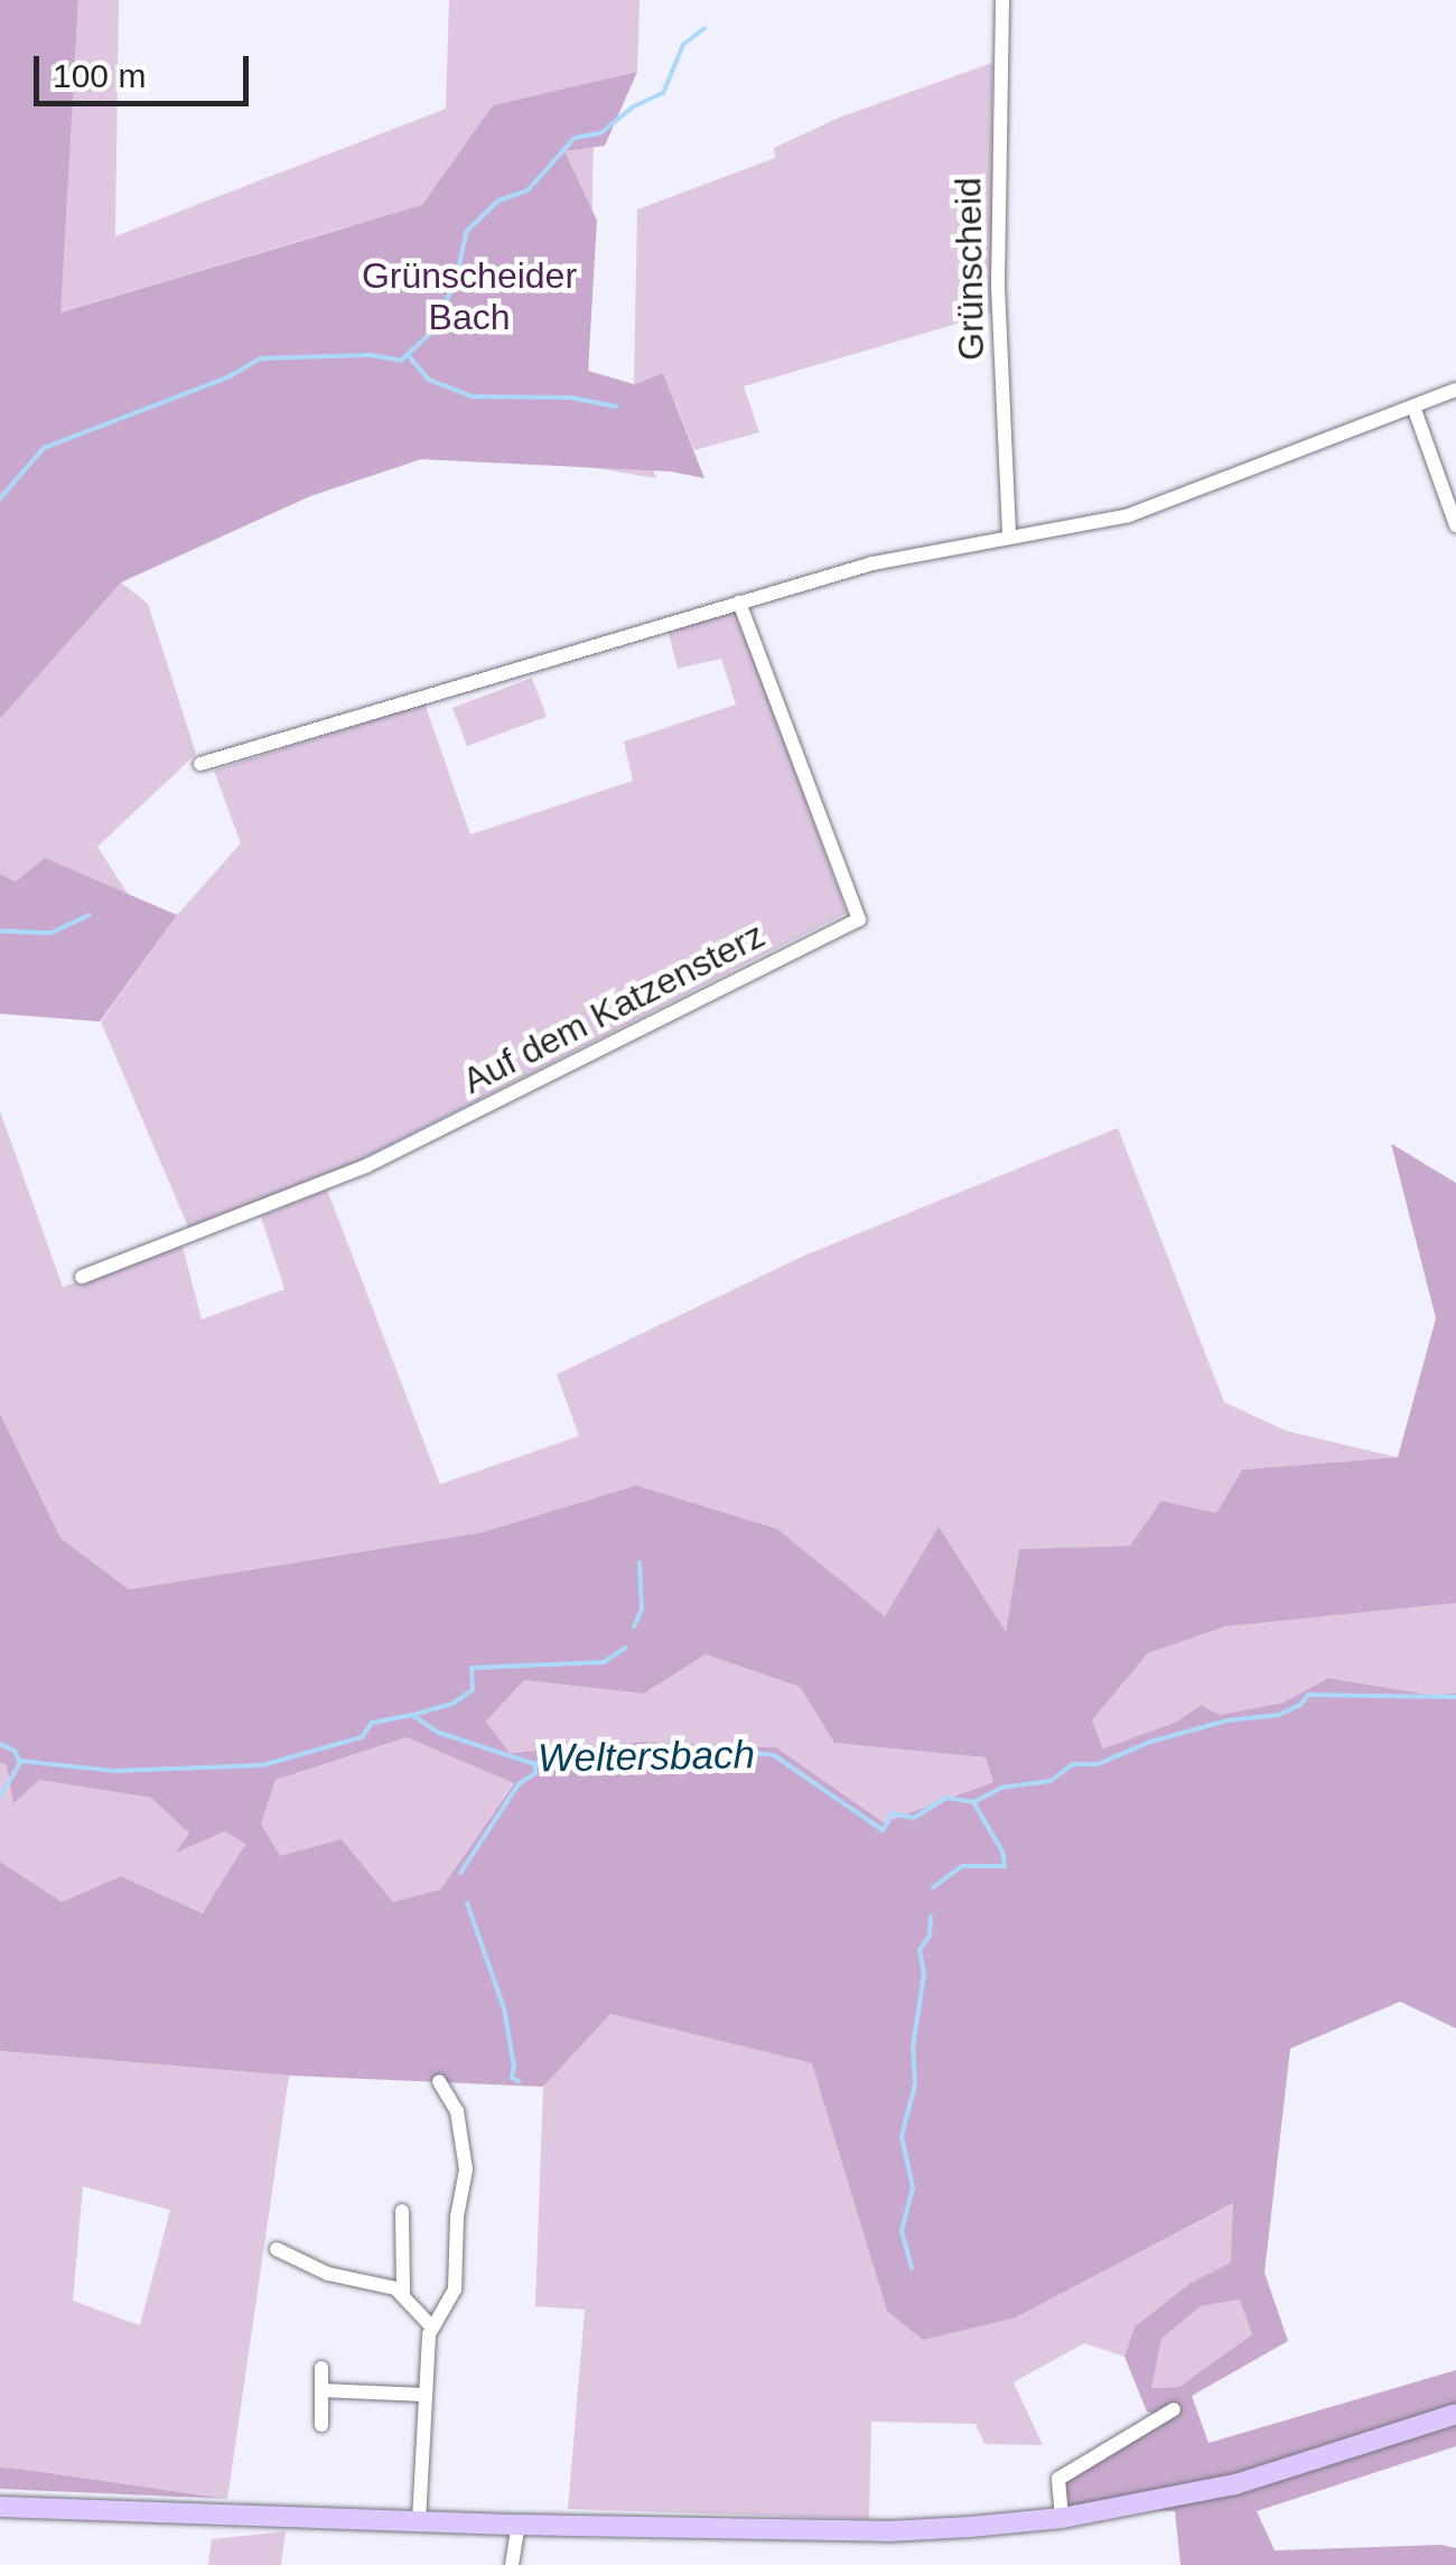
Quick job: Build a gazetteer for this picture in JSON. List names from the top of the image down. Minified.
{"streets":{"street":["Grünscheid","Auf dem Katzensterz"]},"water":["Weltersbach"],"parks":["Grünscheider Bach"],"scale_bar":"100 m"}
